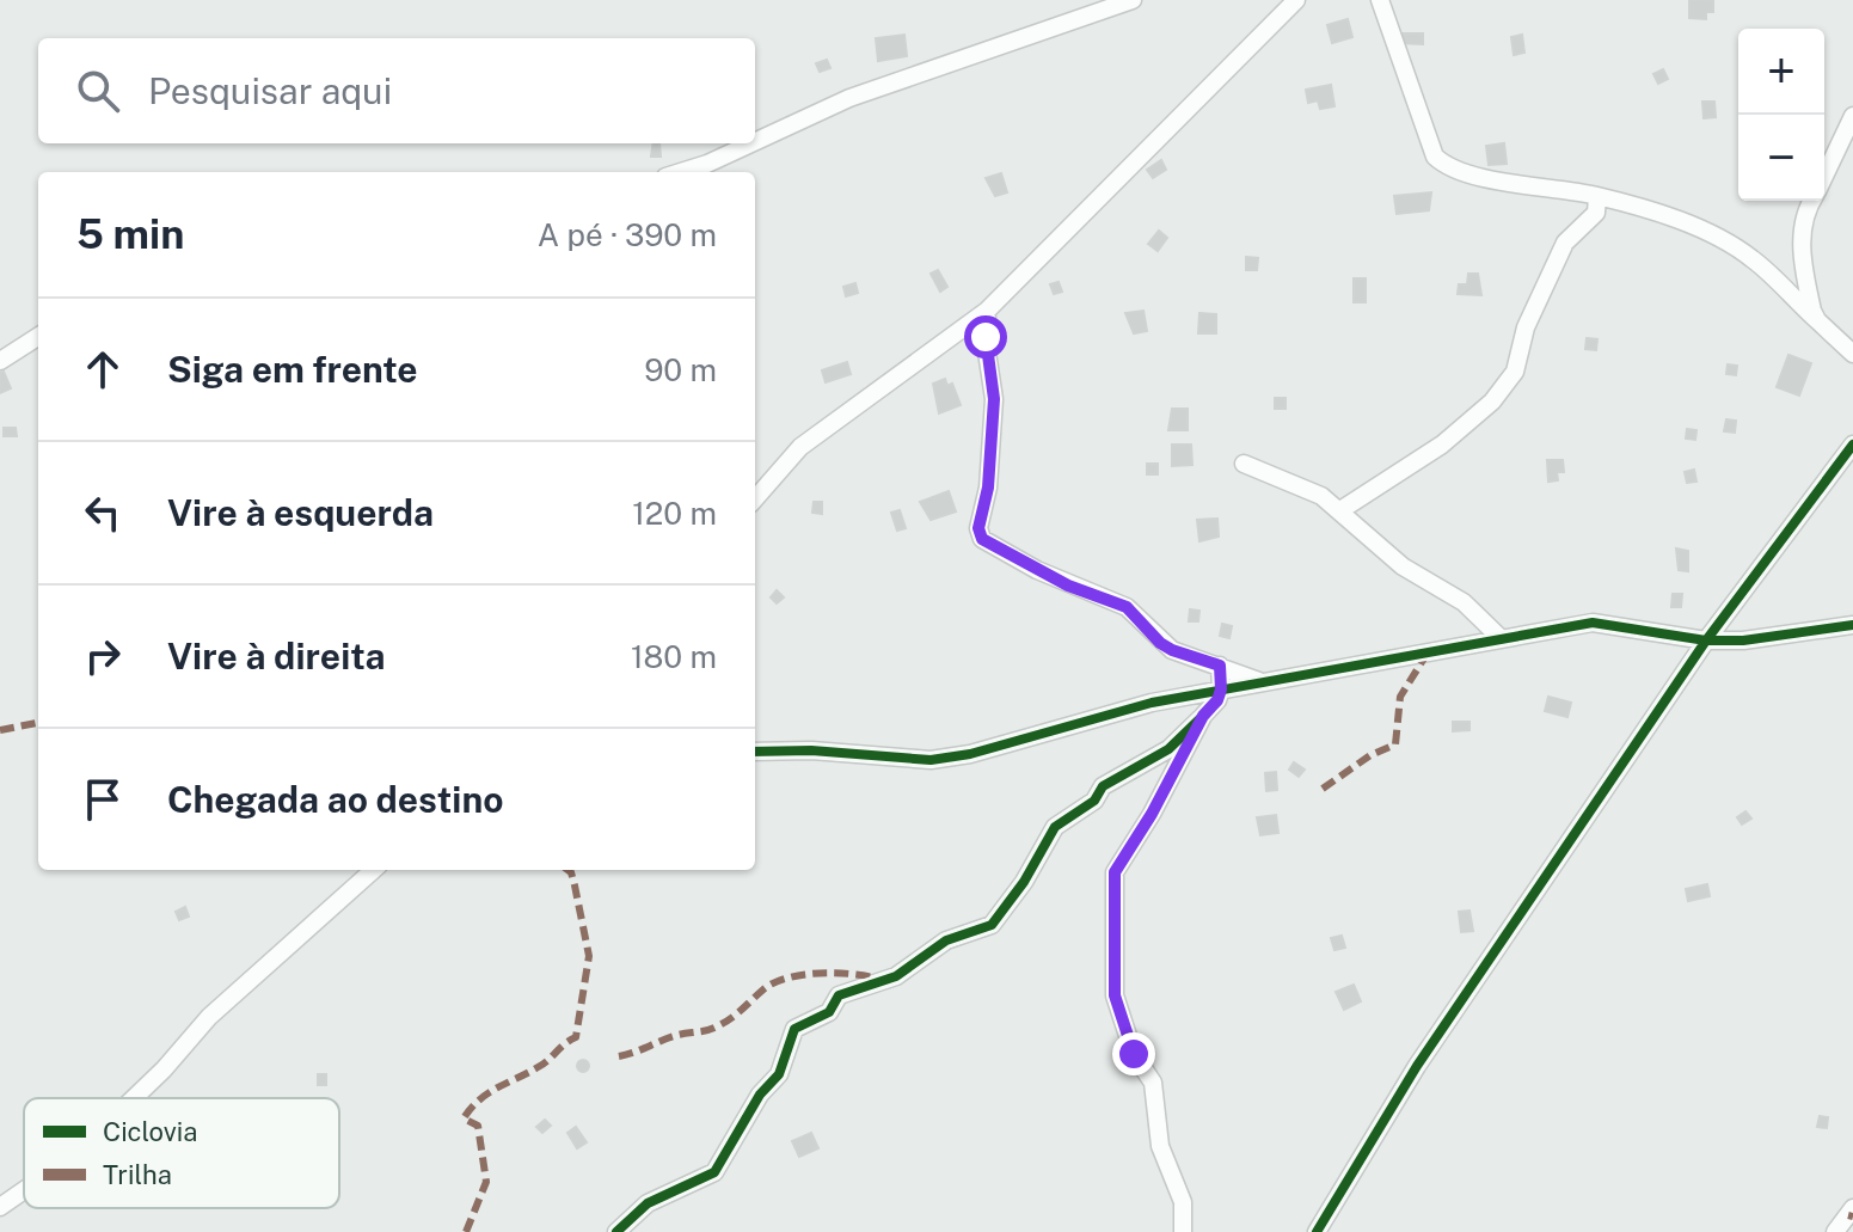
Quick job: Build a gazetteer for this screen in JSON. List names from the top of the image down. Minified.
{"legend":["Ciclovia","Trilha"],"page":{"map_buttons":["+","−"],"search":"Pesquisar aqui","heading":["5 min","A pé · 390 m"],"list":[["Siga em frente","90 m"],["Vire à esquerda","120 m"],["Vire à direita","180 m"],"Chegada ao destino"]}}
